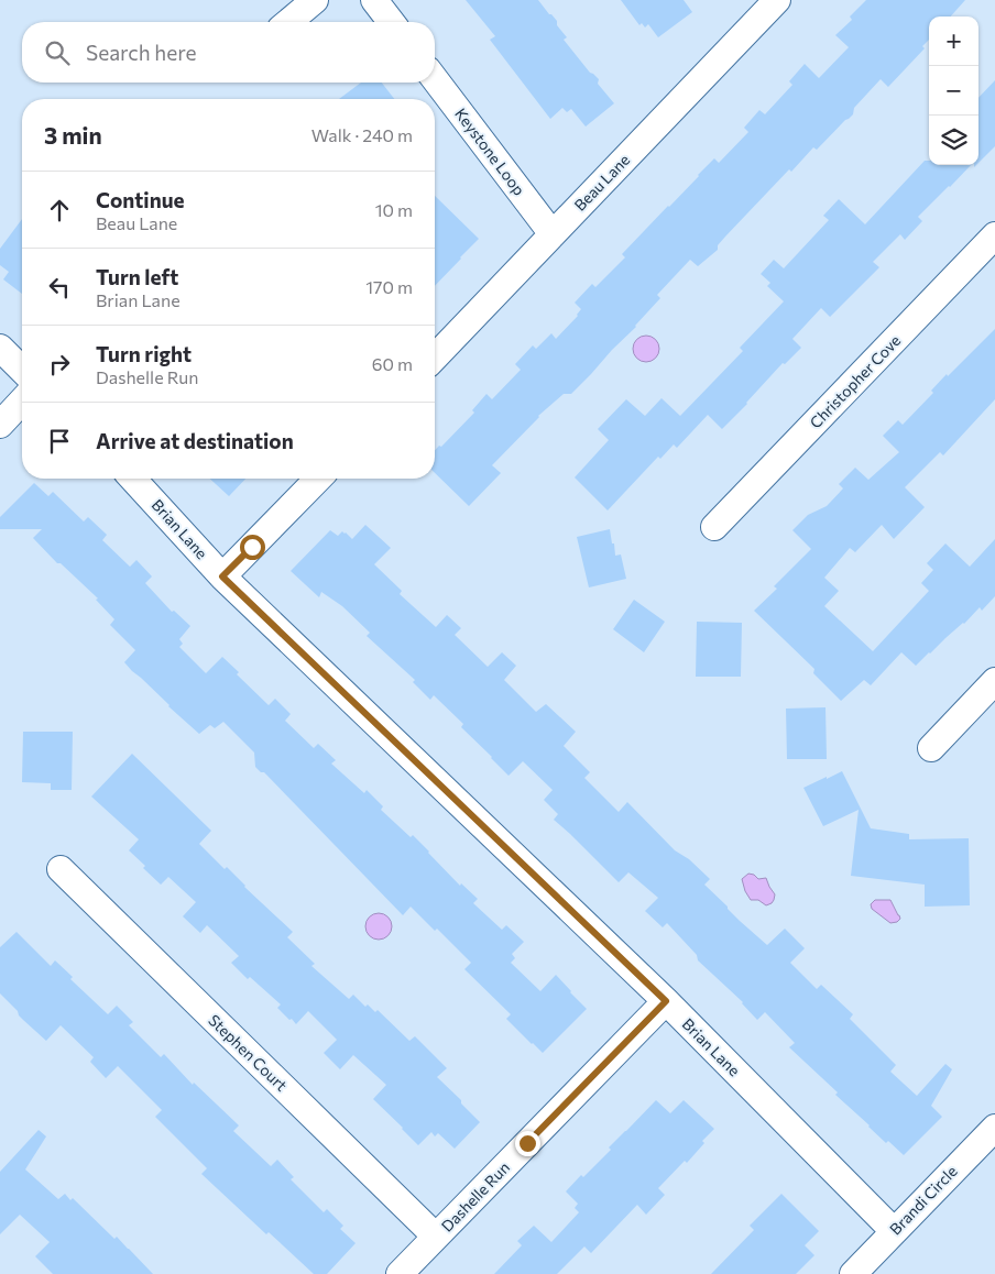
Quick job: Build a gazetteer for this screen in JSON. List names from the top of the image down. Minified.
{"streets":{"street":["Keystone Loop","Beau Lane","Christopher Cove","Brian Lane","Stephen Court","Dashelle Run","Brandi Circle"]},"crossings":[["Keystone Loop","Beau Lane"],["Brian Lane","Dashelle Run"],["Brian Lane","Brandi Circle"],["Stephen Court","Dashelle Run"]],"page":{"map_buttons":["+","−"],"search":"Search here","heading":["3 min","Walk · 240 m"],"list":[["Continue","Beau Lane","10 m"],["Turn left","Brian Lane","170 m"],["Turn right","Dashelle Run","60 m"],"Arrive at destination"]}}
